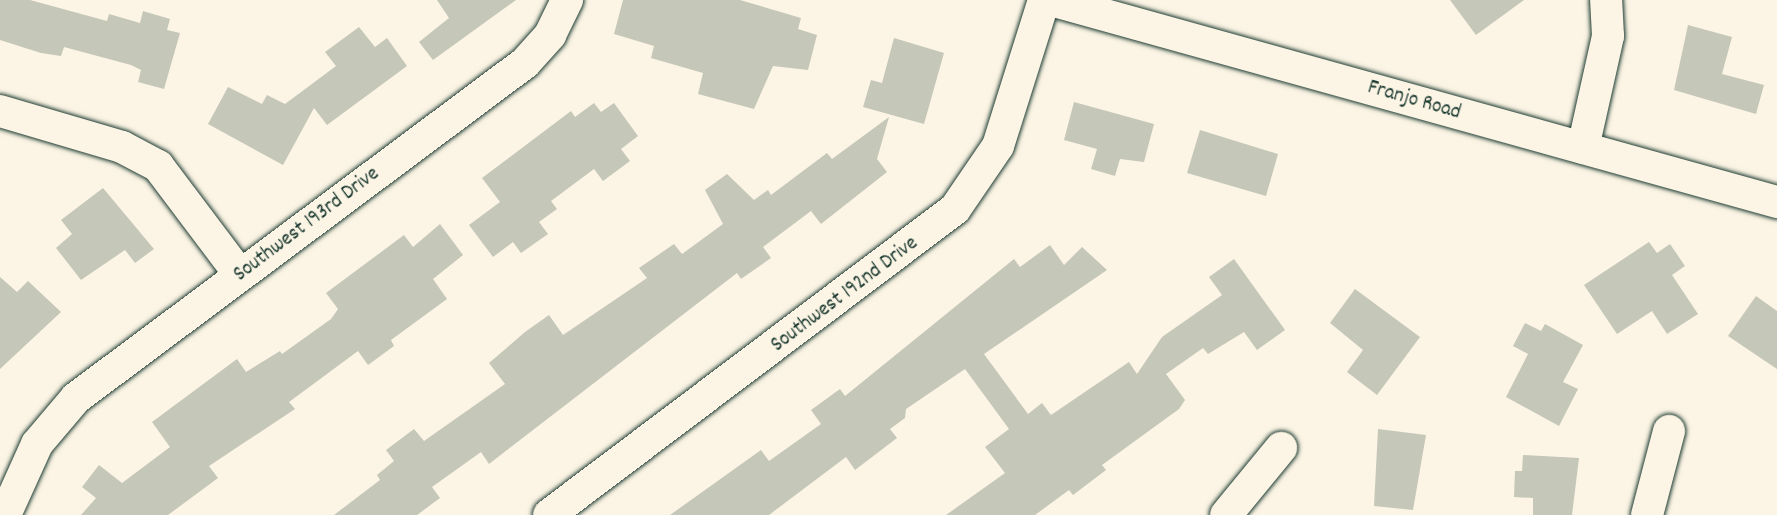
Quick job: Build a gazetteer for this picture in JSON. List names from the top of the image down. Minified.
{"streets":{"street":["Franjo Road","Southwest 193rd Drive","Southwest 192nd Drive"]}}
